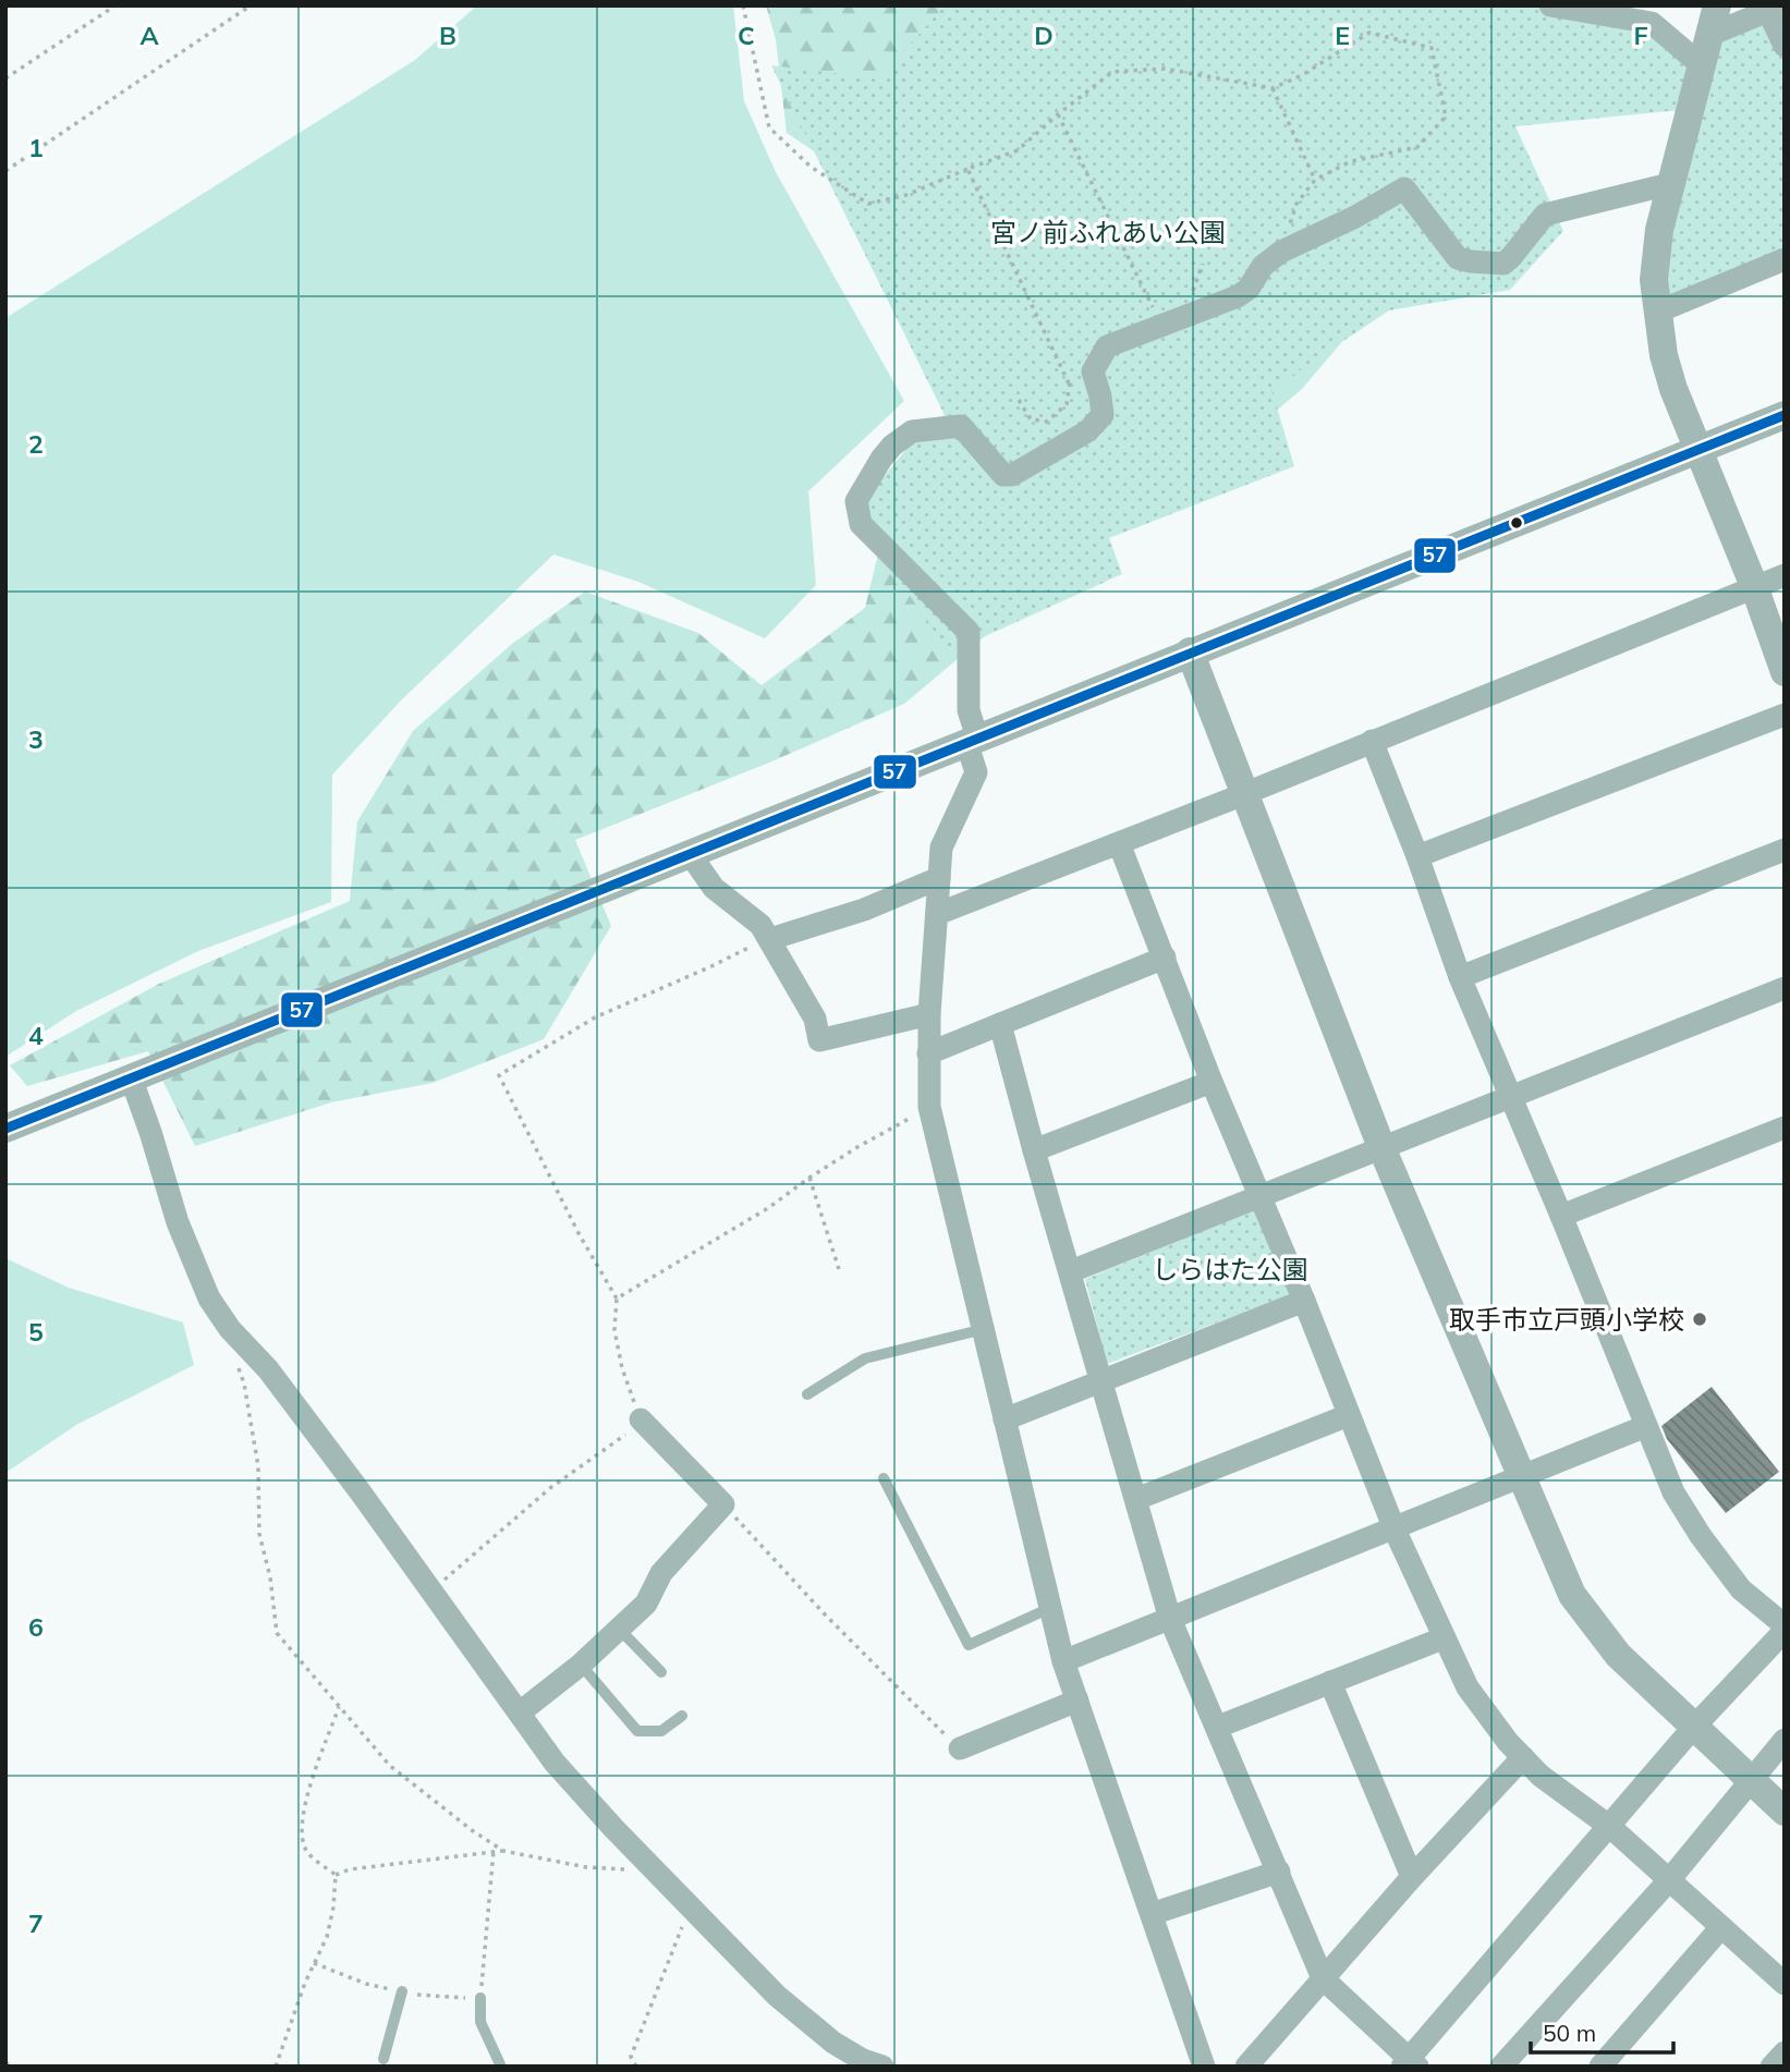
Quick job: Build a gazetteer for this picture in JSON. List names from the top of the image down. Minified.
{"parks":["宮ノ前ふれあい公園","しらはた公園"],"places":["取手市立戸頭小学校"],"lines":["transit line 57"],"scale_bar":"50 m","grid":{"columns":["A","B","C","D","E","F"],"rows":["1","2","3","4","5","6","7"]}}
